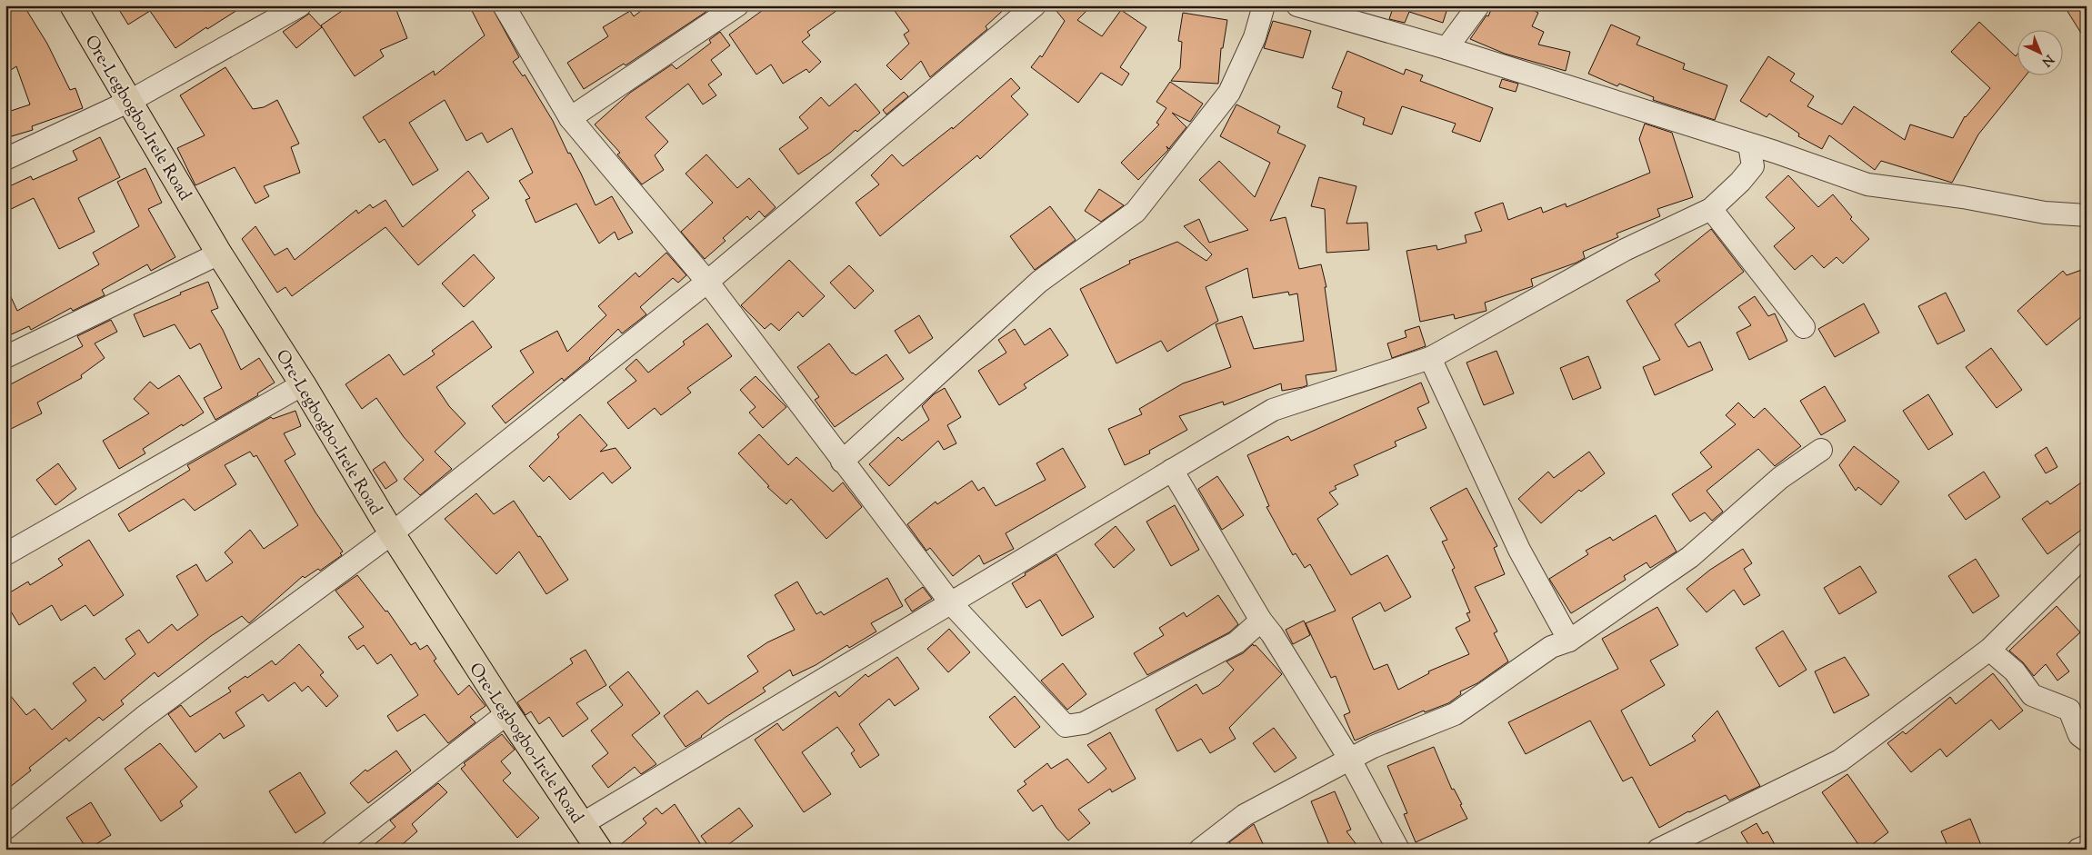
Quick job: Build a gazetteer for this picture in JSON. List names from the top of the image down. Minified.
{"streets":{"main road":["Ore-Legbogbo-Irele Road"]},"north":"bottom right"}
